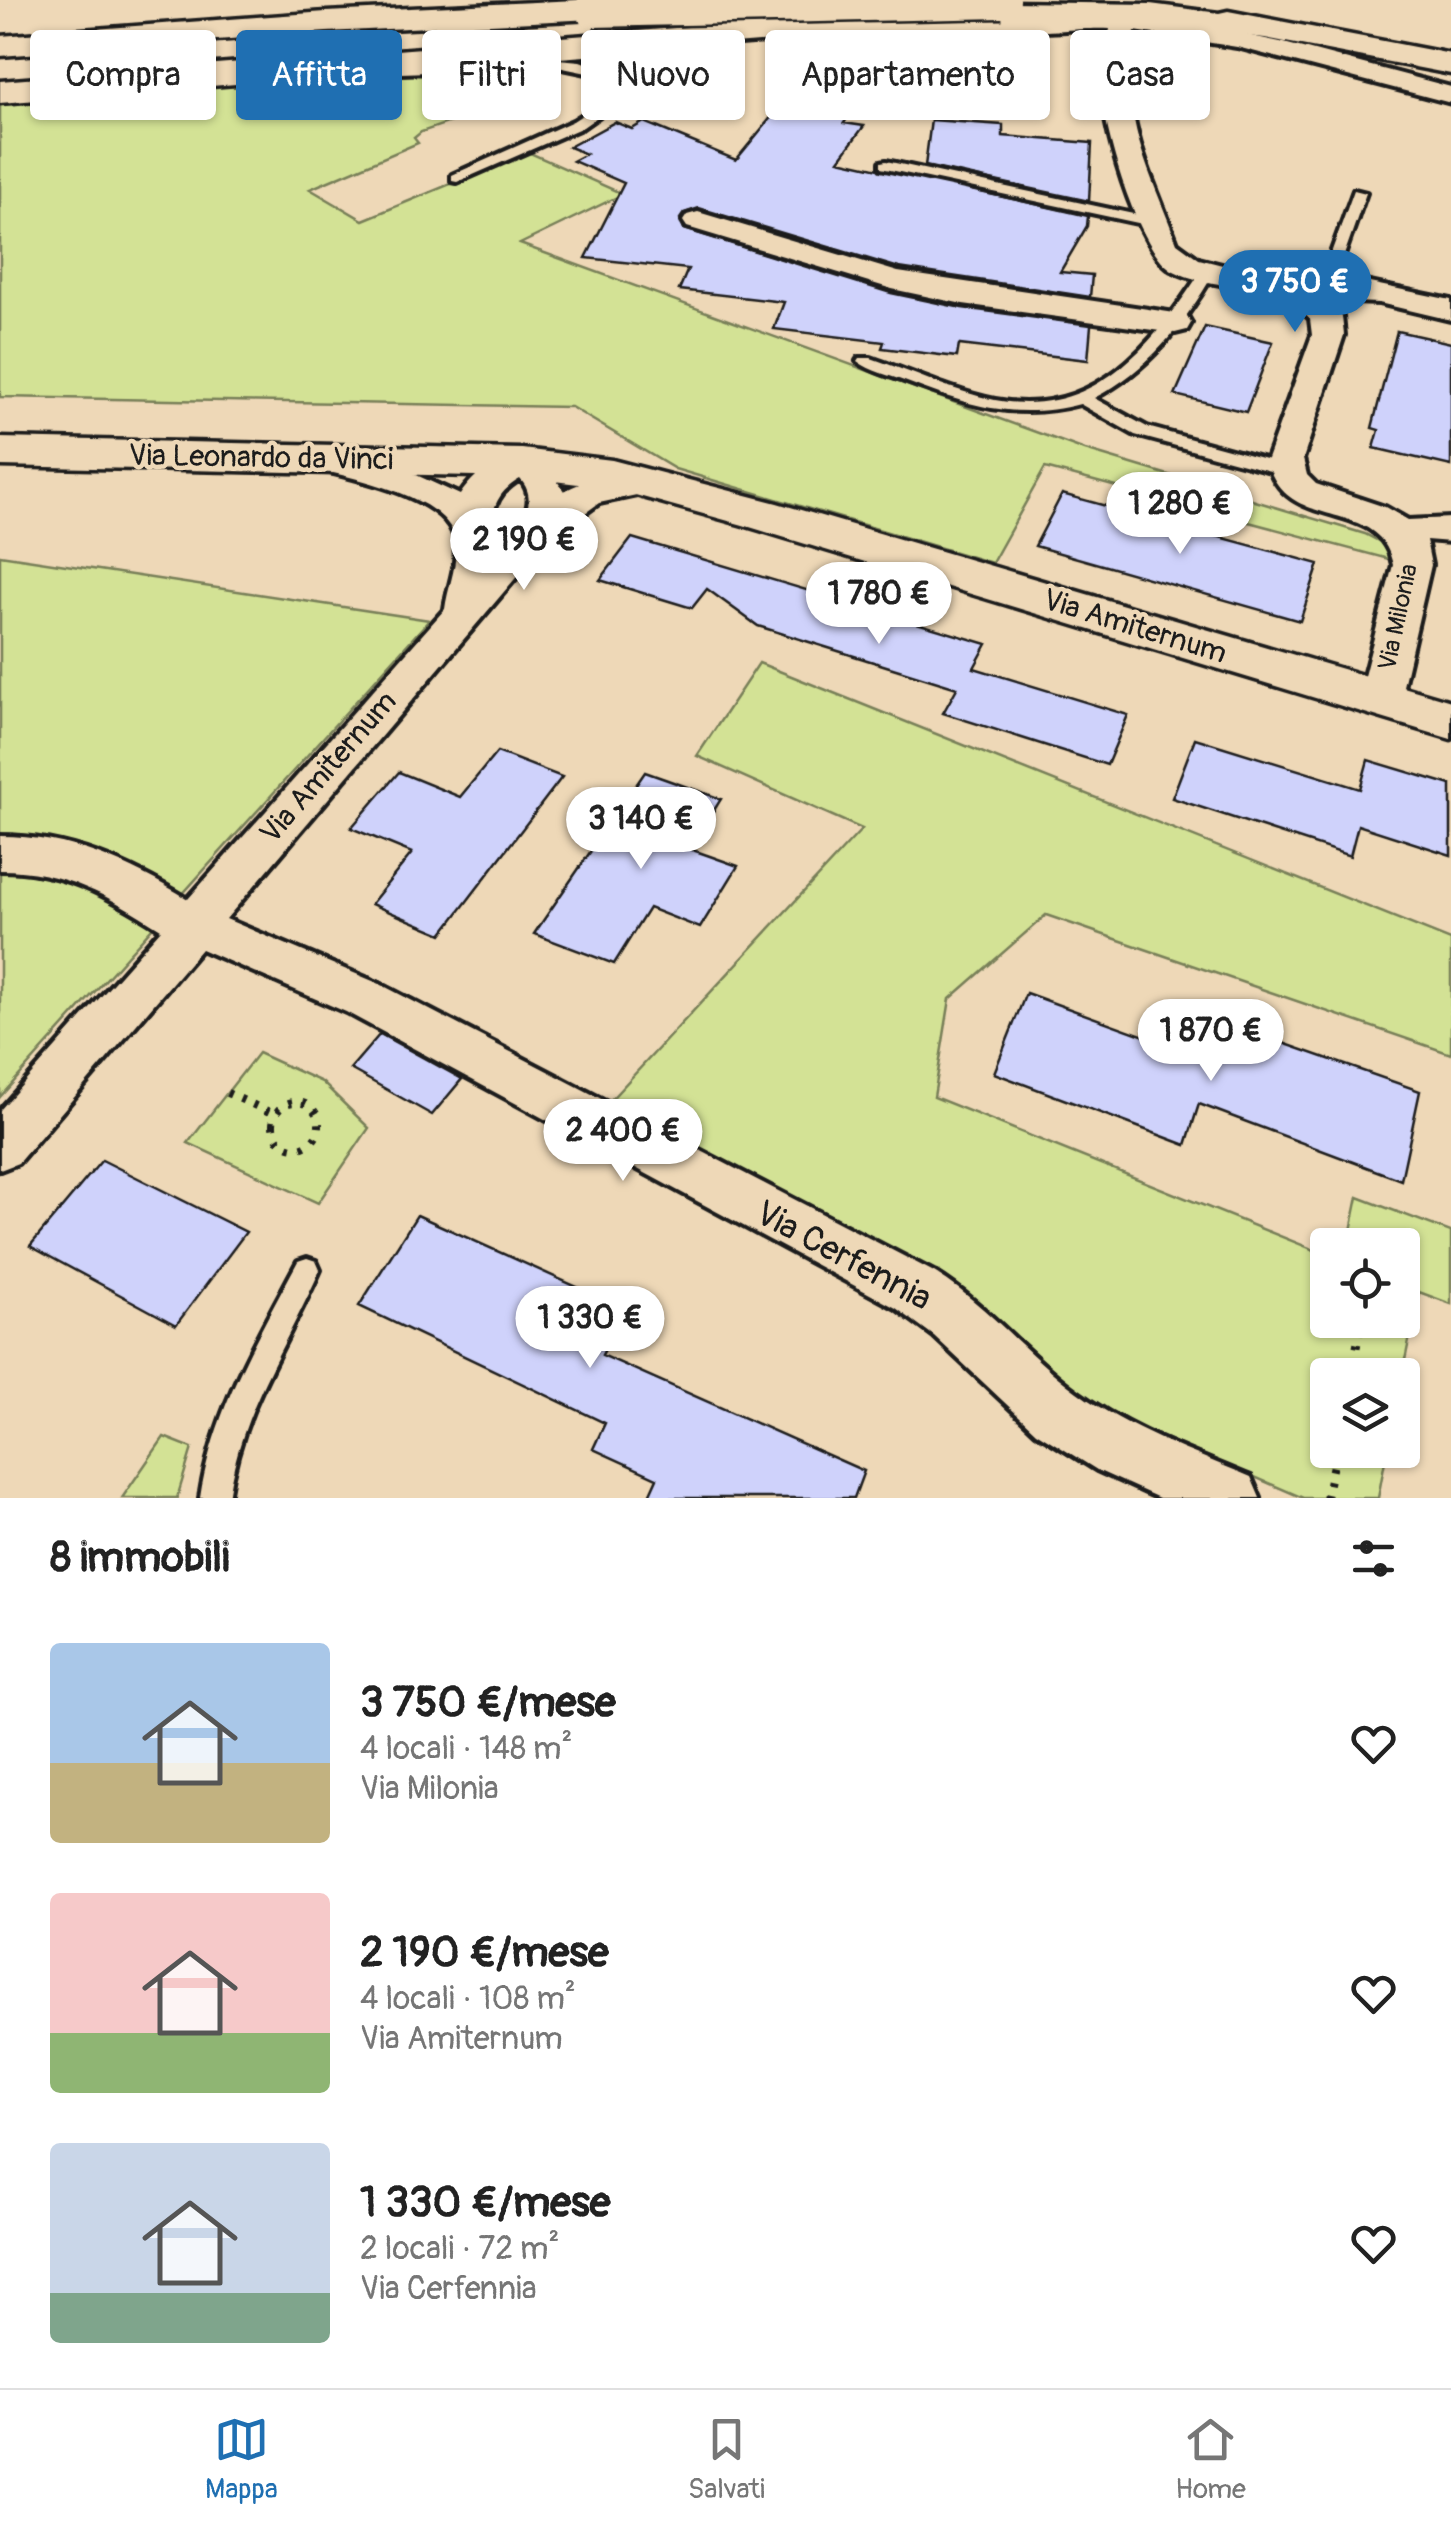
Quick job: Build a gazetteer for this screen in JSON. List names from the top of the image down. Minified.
{"streets":{"main road":["Via Leonardo da Vinci","Via Amiternum"],"street":["Via Milonia","Via Cerfennia"]},"crossings":[["Via Leonardo da Vinci","Via Amiternum"],["Via Milonia","Via Amiternum"],["Via Amiternum","Via Cerfennia"]],"page":{"chip":["Compra","Affitta","Filtri","Nuovo","Appartamento","Casa"],"price":["3 750 €","1 280 €","2 190 €","1 780 €","3 140 €","1 870 €","2 400 €","1 330 €"],"heading":"8 immobili","list":[{"name":"3 750 €/mese","note":"4 locali · 148 m² · Via Milonia"},{"name":"2 190 €/mese","note":"4 locali · 108 m² · Via Amiternum"},{"name":"1 330 €/mese","note":"2 locali · 72 m² · Via Cerfennia"}],"tabs":["Mappa","Salvati","Home"]}}
